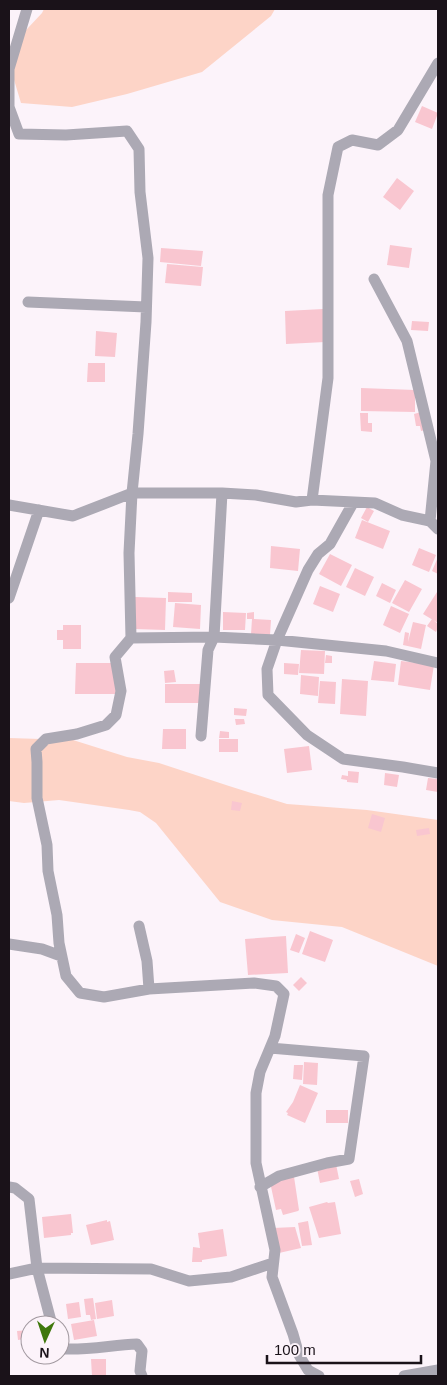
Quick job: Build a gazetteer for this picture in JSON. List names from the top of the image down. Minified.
{"scale_bar":"100 m","north":"bottom"}
